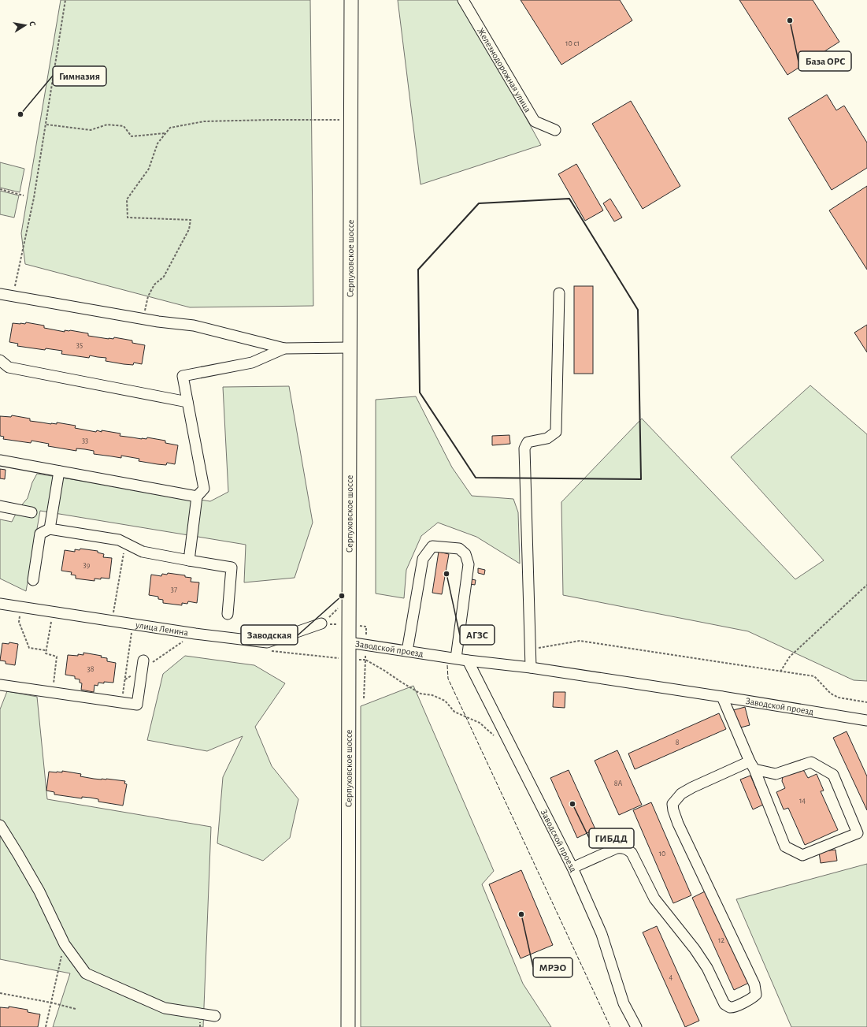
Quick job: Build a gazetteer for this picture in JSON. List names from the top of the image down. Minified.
{"streets":{"main road":["Серпуховское шоссе"],"street":["Железнодорожная улица","улица Ленина","Заводской проезд"]},"crossings":[["Серпуховское шоссе","Заводской проезд"]],"places":["База ОРС","Гимназия","АГЗС","Заводская","ГИБДД","МРЭО"],"house_numbers":["10 с1","35","33","39","37","38","8","8А","14","10","12","4"],"north":"right"}
